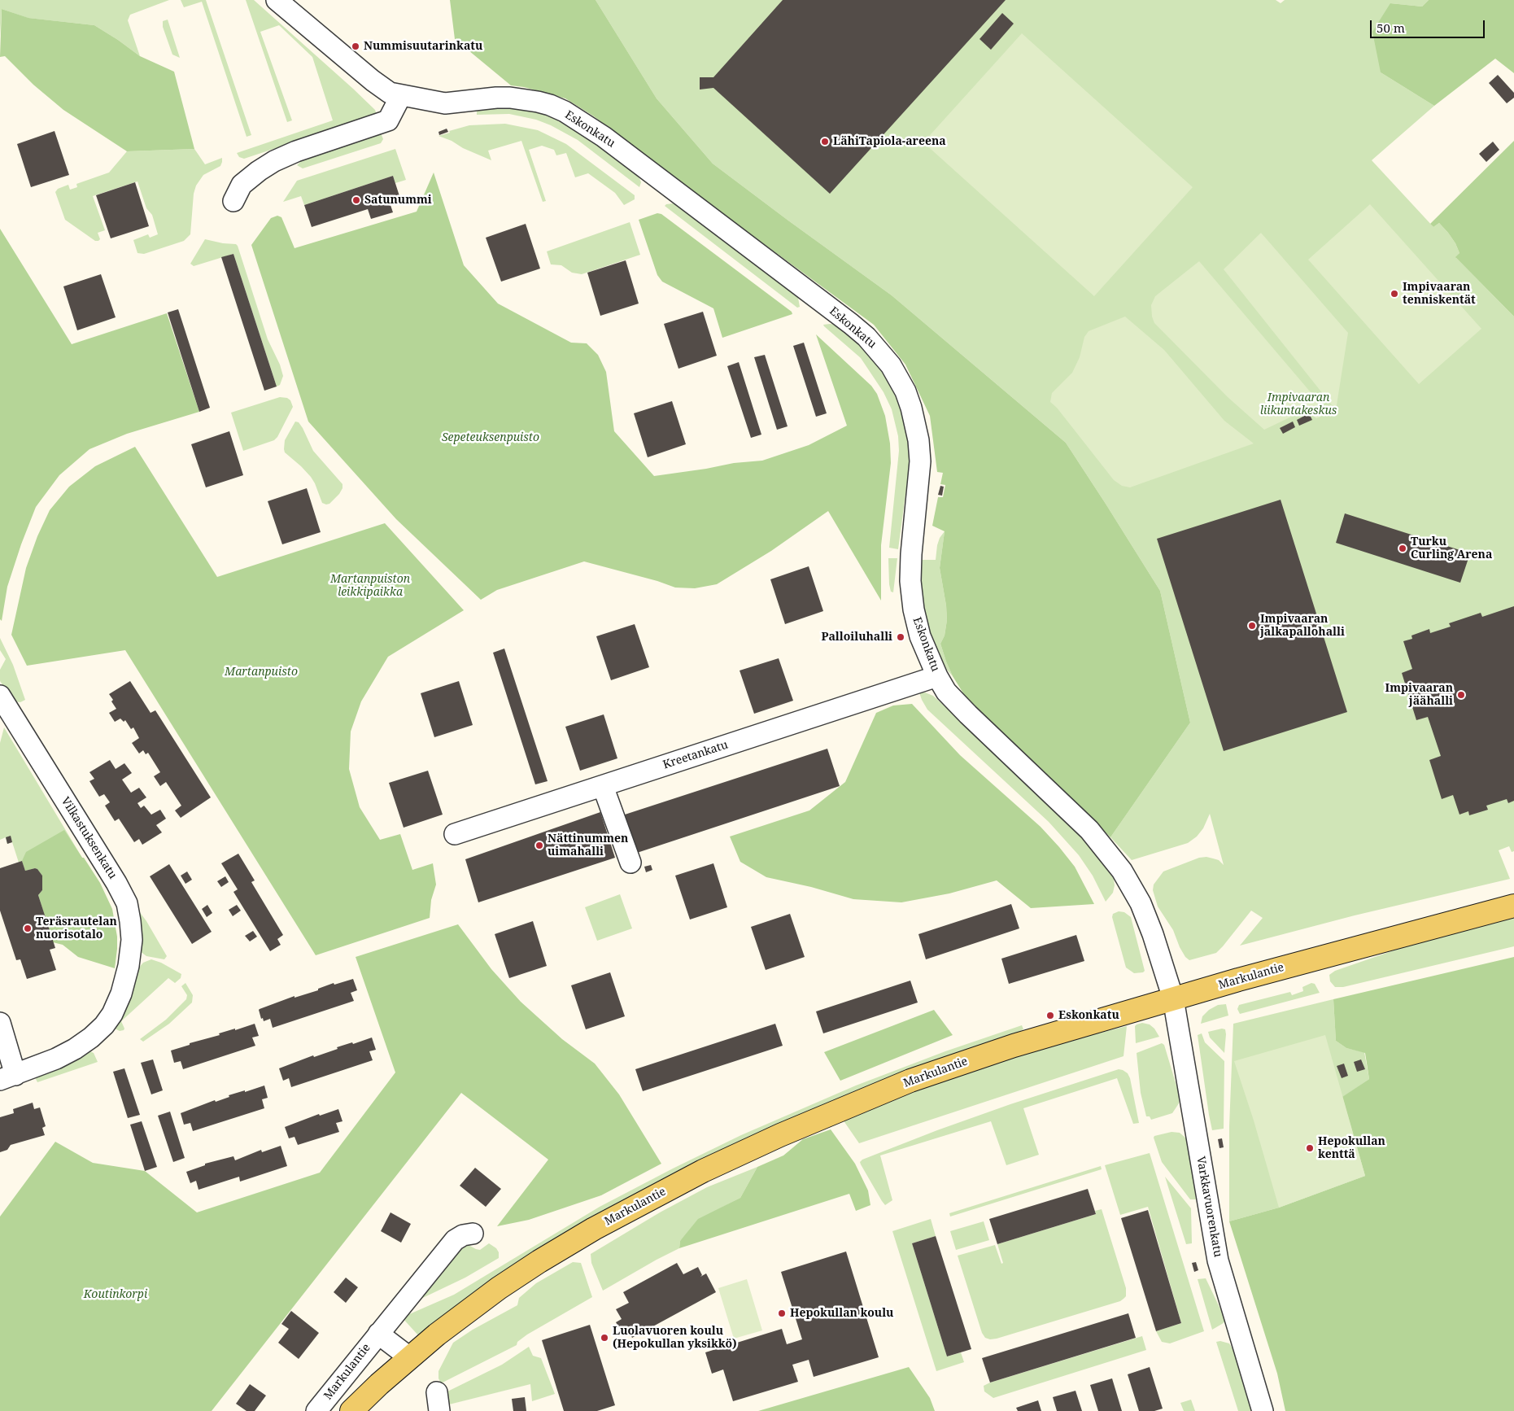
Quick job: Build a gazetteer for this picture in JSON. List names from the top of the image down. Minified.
{"streets":{"main road":["Markulantie"],"street":["Eskonkatu","Kreetankatu","Vilkastuksenkatu","Varkkavuorenkatu"]},"crossings":[["Eskonkatu","Kreetankatu"],["Eskonkatu","Markulantie"],["Eskonkatu","Varkkavuorenkatu"],["Markulantie","Varkkavuorenkatu"]],"parks":["Impivaaran liikuntakeskus","Sepeteuksenpuisto","Martanpuiston leikkipaikka","Martanpuisto","Koutinkorpi"],"places":["Nummisuutarinkatu","LähiTapiola-areena","Satunummi","Impivaaran tenniskentät","Turku Curling Arena","Impivaaran jalkapallohalli","Palloiluhalli","Impivaaran jäähalli","Nättinummen uimahalli","Teräsrautelan nuorisotalo","Eskonkatu","Hepokullan kenttä","Hepokullan koulu","Luolavuoren koulu (Hepokullan yksikkö)"],"scale_bar":"50 m"}
